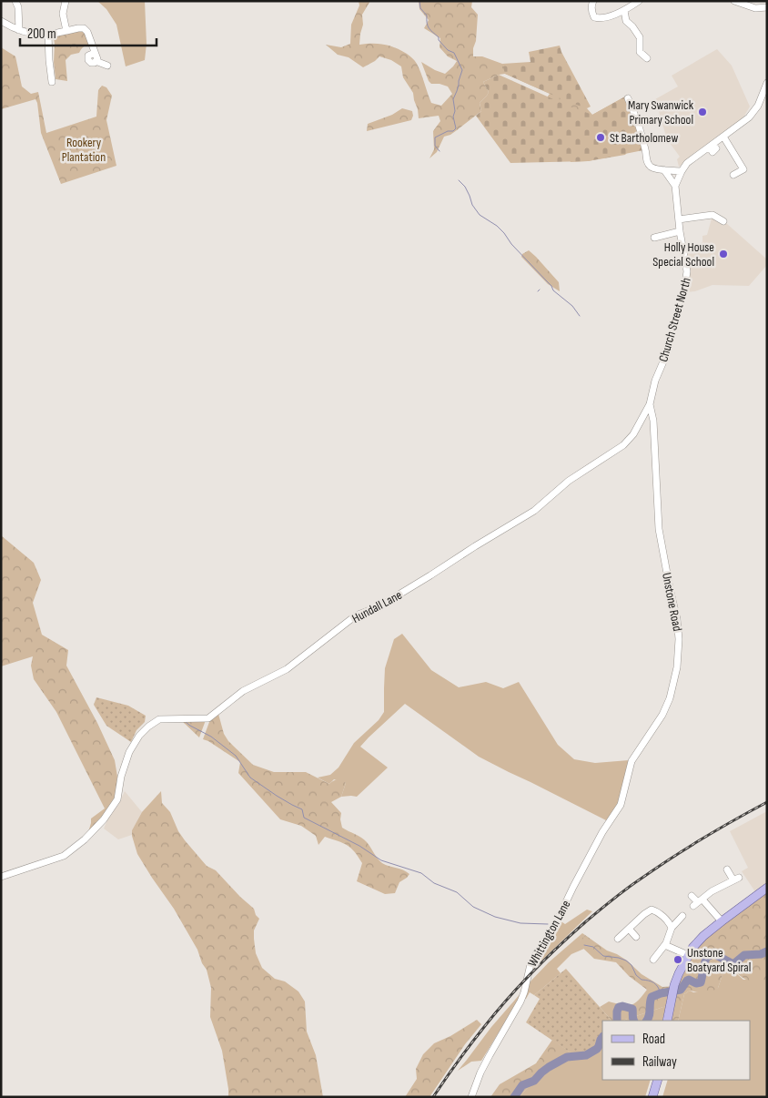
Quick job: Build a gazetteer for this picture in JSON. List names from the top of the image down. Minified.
{"streets":{"street":["Church Street North","Unstone Road","Hundall Lane","Whittington Lane"]},"crossings":[["Church Street North","Unstone Road"],["Church Street North","Hundall Lane"],["Unstone Road","Hundall Lane"],["Unstone Road","Whittington Lane"]],"parks":["Rookery Plantation"],"places":["Mary Swanwick Primary School","St Bartholomew","Holly House Special School","Unstone Boatyard Spiral"],"legend":["Road","Railway"],"scale_bar":"200 m"}
